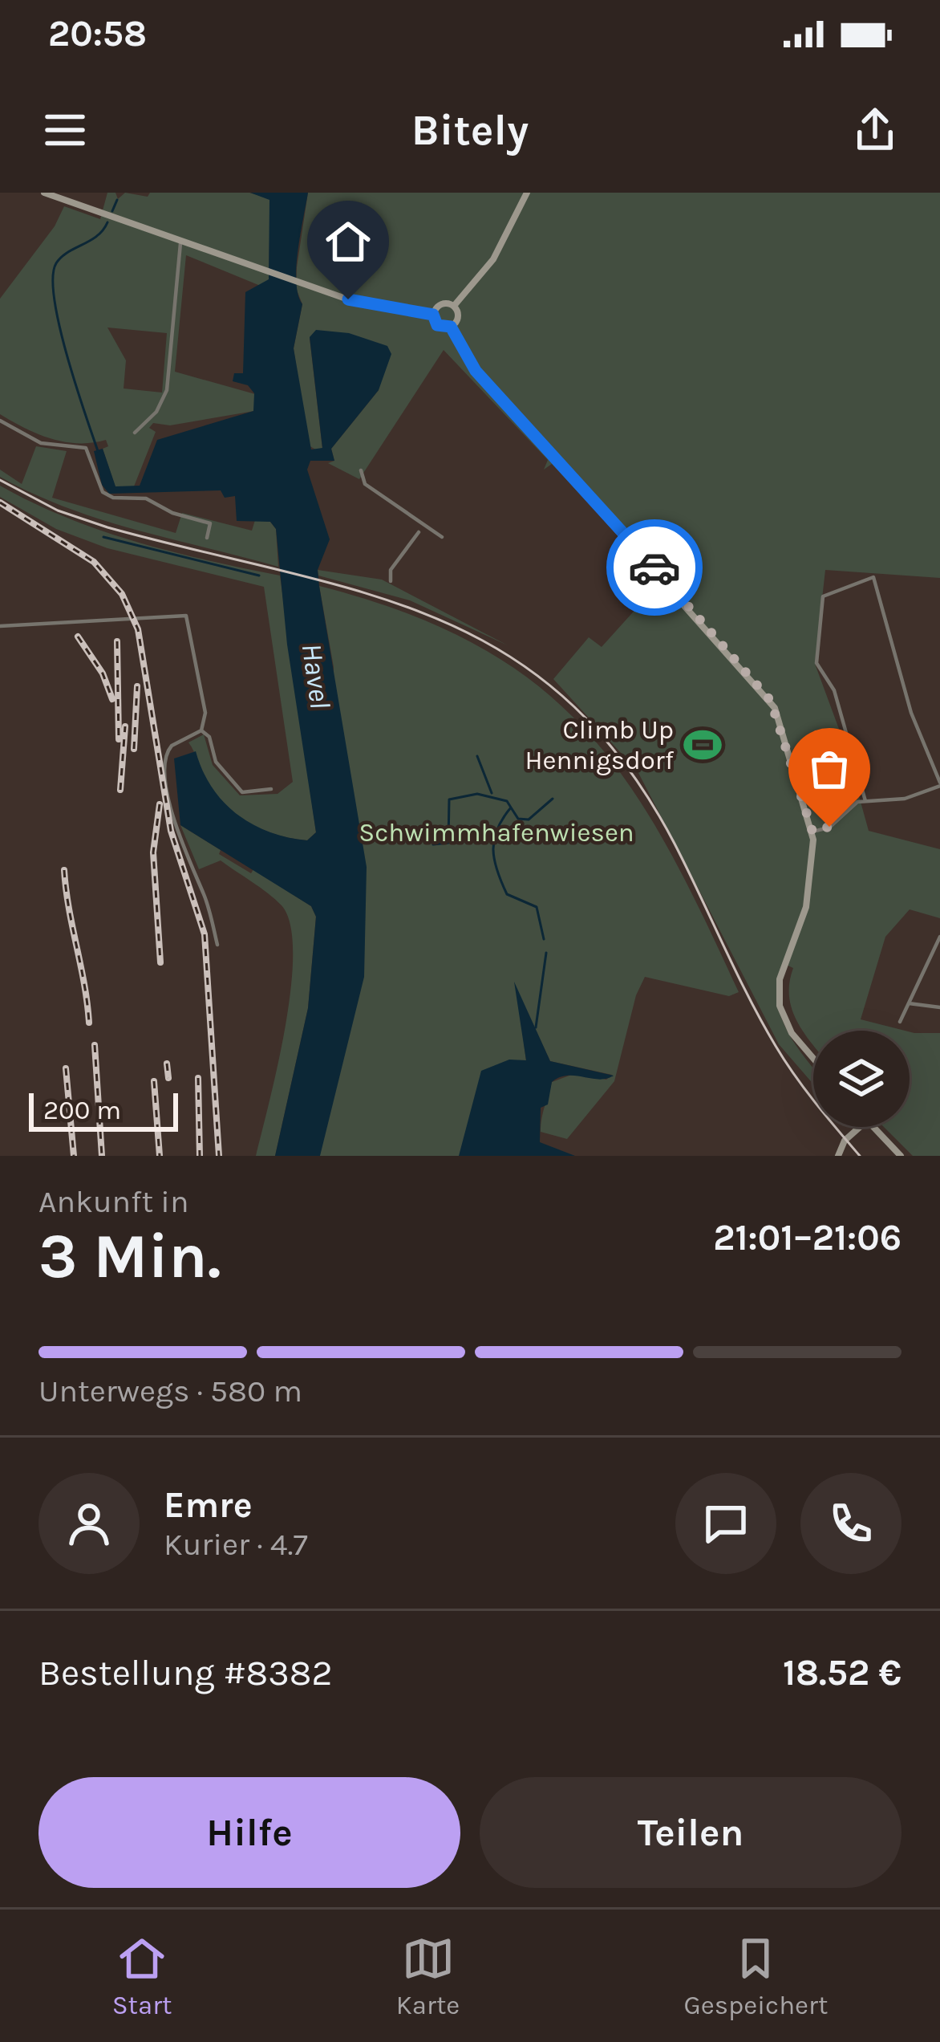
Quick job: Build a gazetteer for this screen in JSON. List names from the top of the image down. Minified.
{"water":["Havel"],"parks":["Schwimmhafenwiesen"],"places":{"sports":["Climb Up Hennigsdorf"]},"scale_bar":"200 m","page":{"status":"20:58","header":"Bitely","scale":"200 m","heading":["3 Min.","Ankunft in","21:01–21:06"],"panel":["Emre","Kurier · 4.7","Bestellung #8382","18.52 €"],"bar":"Unterwegs · 580 m","buttons":["Hilfe","Teilen"],"tabs":["Start","Karte","Gespeichert"]}}
